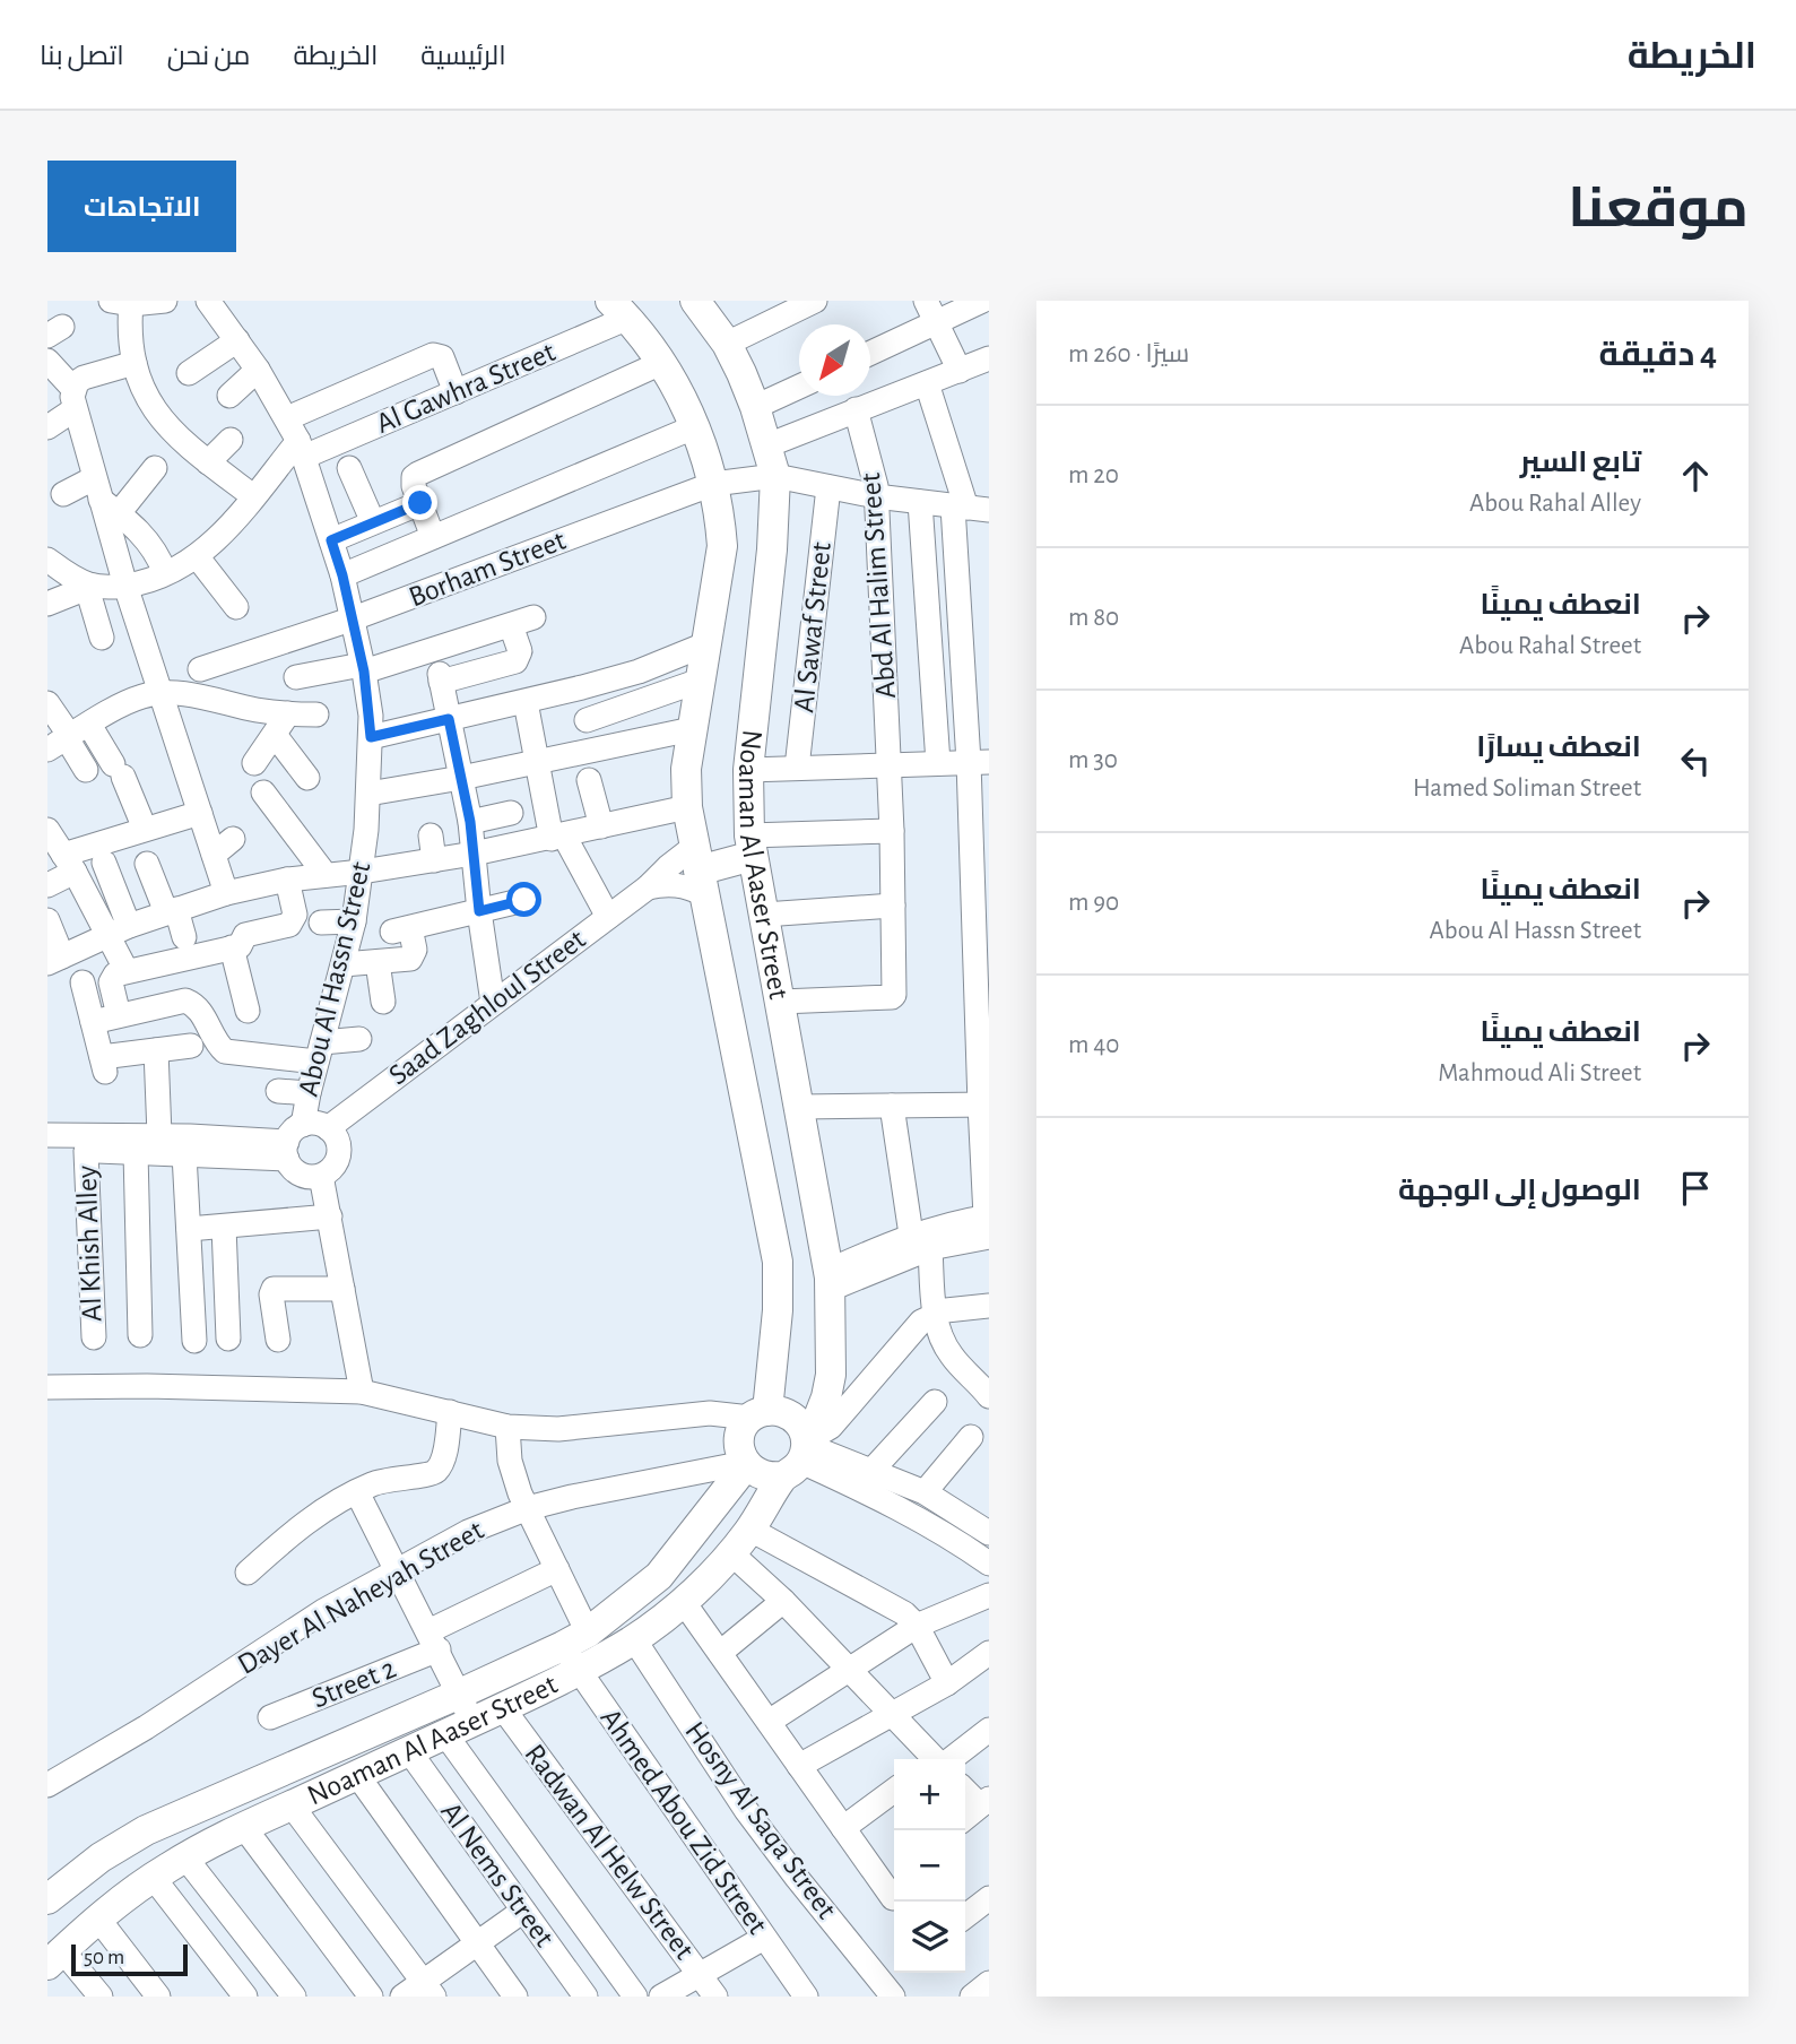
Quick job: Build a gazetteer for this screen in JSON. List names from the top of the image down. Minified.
{"streets":{"main road":["Noaman Al Aaser Street"],"street":["Al Gawhra Street","Borham Street","Abd Al Halim Street","Al Sawaf Street","Abou Al Hassn Street","Saad Zaghloul Street","Al Khish Alley","Dayer Al Naheyah Street","Street 2","Hosny Al Saqa Street","Ahmed Abou Zid Street","Radwan Al Helw Street","Al Nems Street"]},"crossings":[["Al Gawhra Street","Noaman Al Aaser Street"],["Al Gawhra Street","Abou Al Hassn Street"],["Borham Street","Abd Al Halim Street"],["Borham Street","Al Sawaf Street"],["Borham Street","Noaman Al Aaser Street"],["Borham Street","Abou Al Hassn Street"],["Abd Al Halim Street","Noaman Al Aaser Street"],["Noaman Al Aaser Street","Saad Zaghloul Street"],["Noaman Al Aaser Street","Dayer Al Naheyah Street"],["Noaman Al Aaser Street","Hosny Al Saqa Street"],["Noaman Al Aaser Street","Ahmed Abou Zid Street"],["Noaman Al Aaser Street","Radwan Al Helw Street"],["Noaman Al Aaser Street","Al Nems Street"],["Abou Al Hassn Street","Saad Zaghloul Street"],["Dayer Al Naheyah Street","Ahmed Abou Zid Street"],["Street 2","Ahmed Abou Zid Street"]],"scale_bar":"50 m","north":"bottom left","page":{"header":"الخريطة","nav":["الرئيسية","الخريطة","من نحن","اتصل بنا"],"title":"موقعنا","buttons":"الاتجاهات","heading":["4 دقيقة","سيرًا · 260 m"],"list":[["تابع السير","Abou Rahal Alley","20 m"],["انعطف يمينًا","Abou Rahal Street","80 m"],["انعطف يسارًا","Hamed Soliman Street","30 m"],["انعطف يمينًا","Abou Al Hassn Street","90 m"],["انعطف يمينًا","Mahmoud Ali Street","40 m"],"الوصول إلى الوجهة"],"map_buttons":["+","−"],"scale":"50 m"}}
